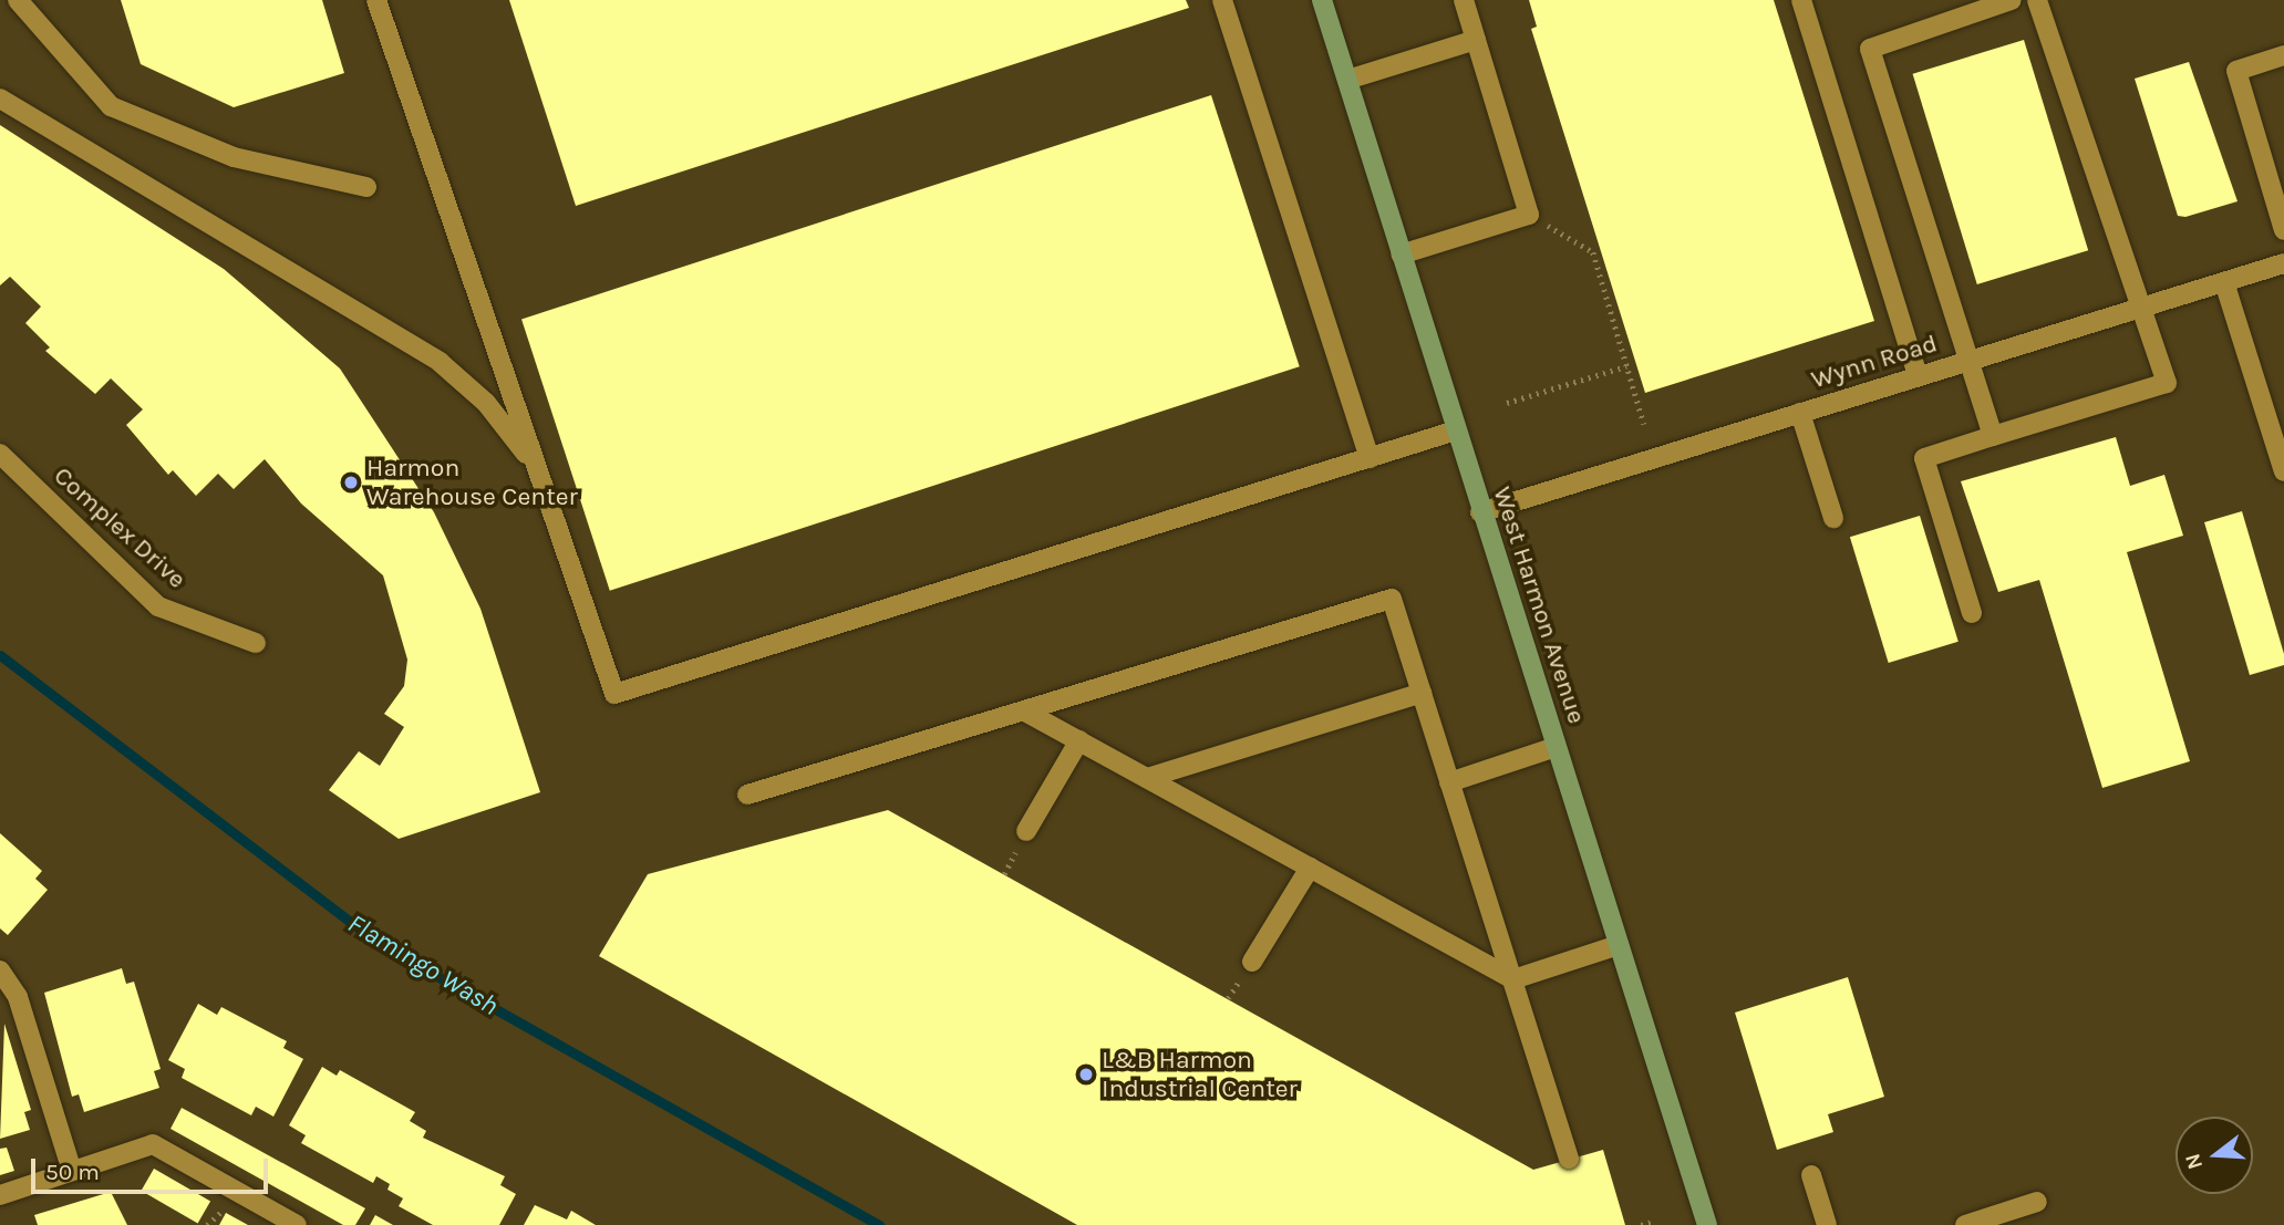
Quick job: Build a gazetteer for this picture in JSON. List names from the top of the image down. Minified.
{"streets":{"main road":["West Harmon Avenue"],"street":["Wynn Road","Complex Drive"]},"crossings":[["Wynn Road","West Harmon Avenue"]],"water":["Flamingo Wash"],"places":["Harmon Warehouse Center","L&B Harmon Industrial Center"],"scale_bar":"50 m","north":"left"}
